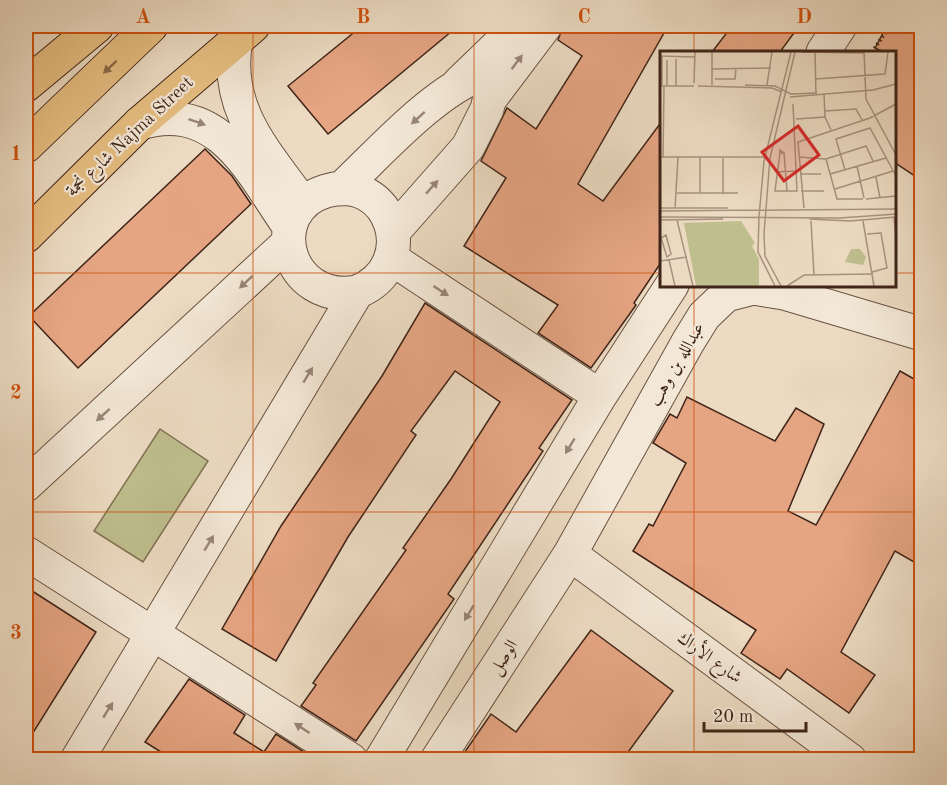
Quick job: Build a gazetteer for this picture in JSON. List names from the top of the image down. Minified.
{"streets":{"main road":["شارع نجمة Najma Street"],"street":["عبدالله بن وهب","الوصل","شارع الأراك"]},"crossings":[["عبدالله بن وهب","الوصل"],["عبدالله بن وهب","شارع الأراك"],["الوصل","شارع الأراك"]],"scale_bar":"20 m","grid":{"columns":["A","B","C","D"],"rows":["1","2","3"]}}
